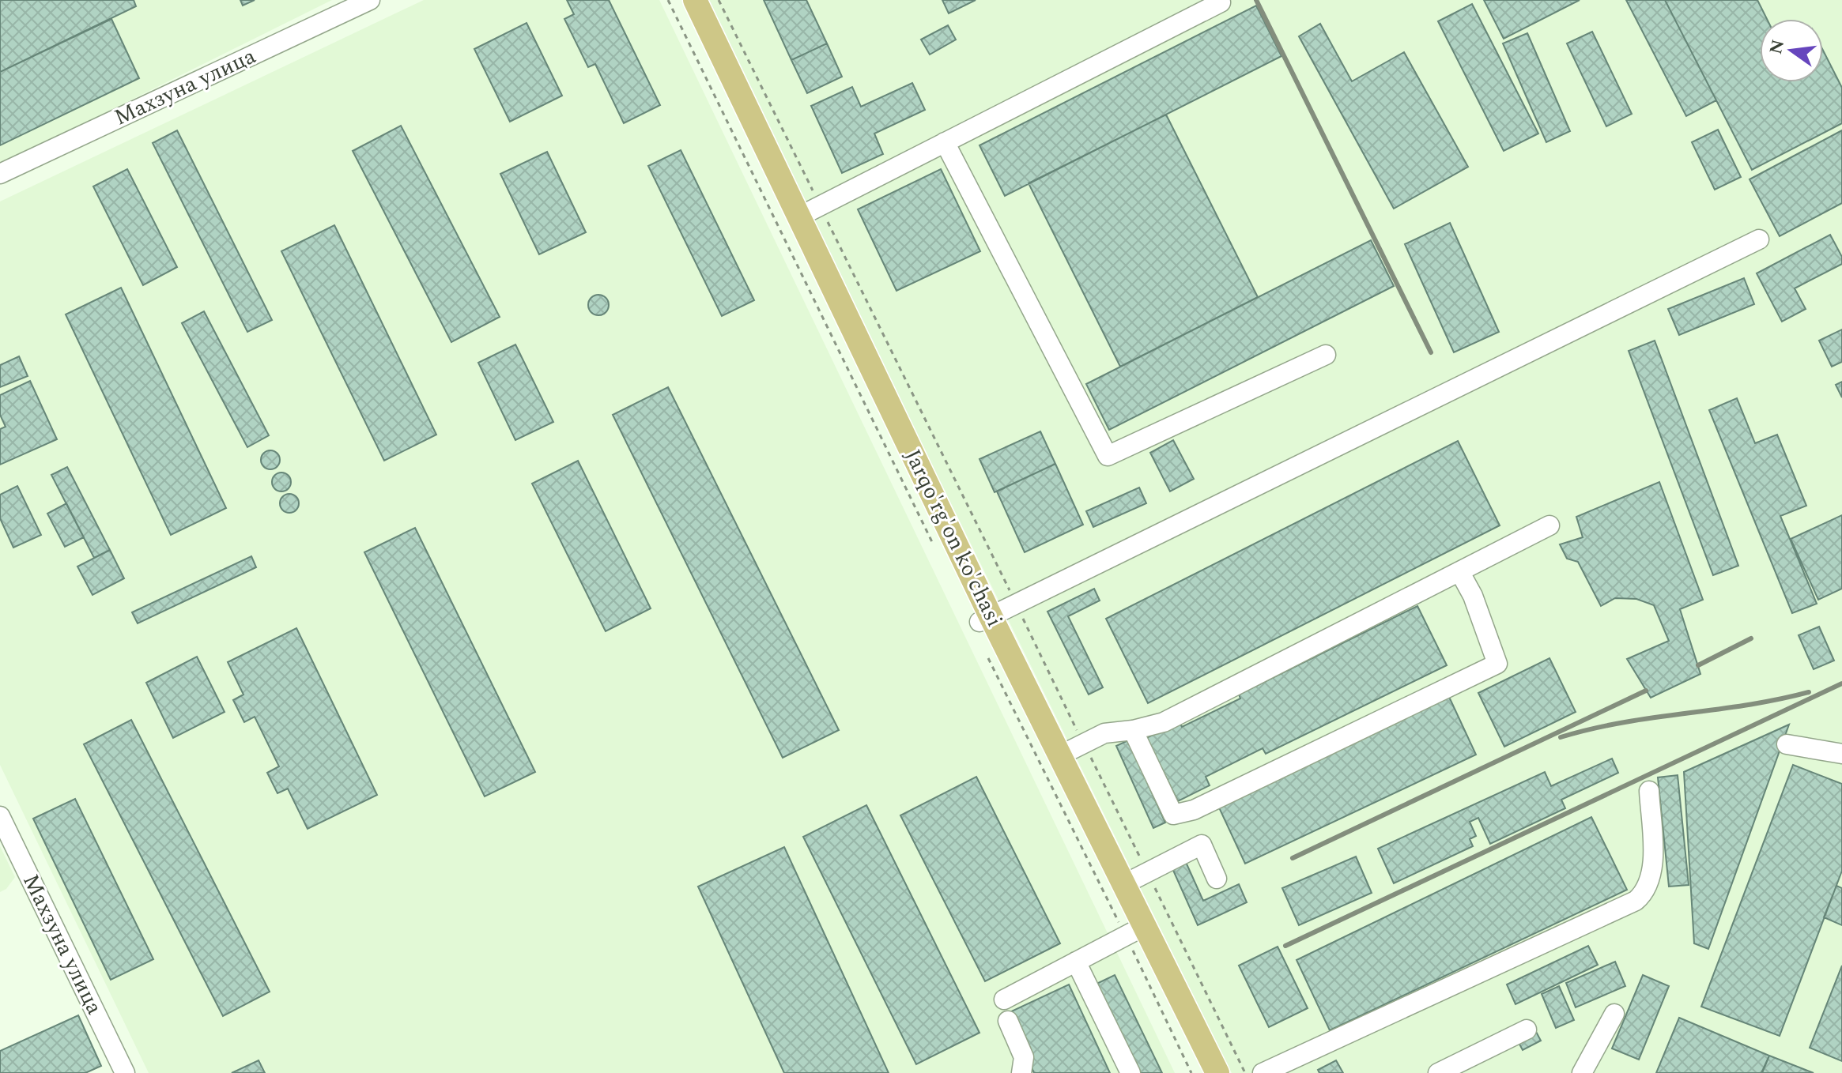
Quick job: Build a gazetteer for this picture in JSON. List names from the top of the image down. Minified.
{"streets":{"main road":["Jarqo'rg'on ko'chasi"],"street":["Махзуна улица"]},"north":"left"}
